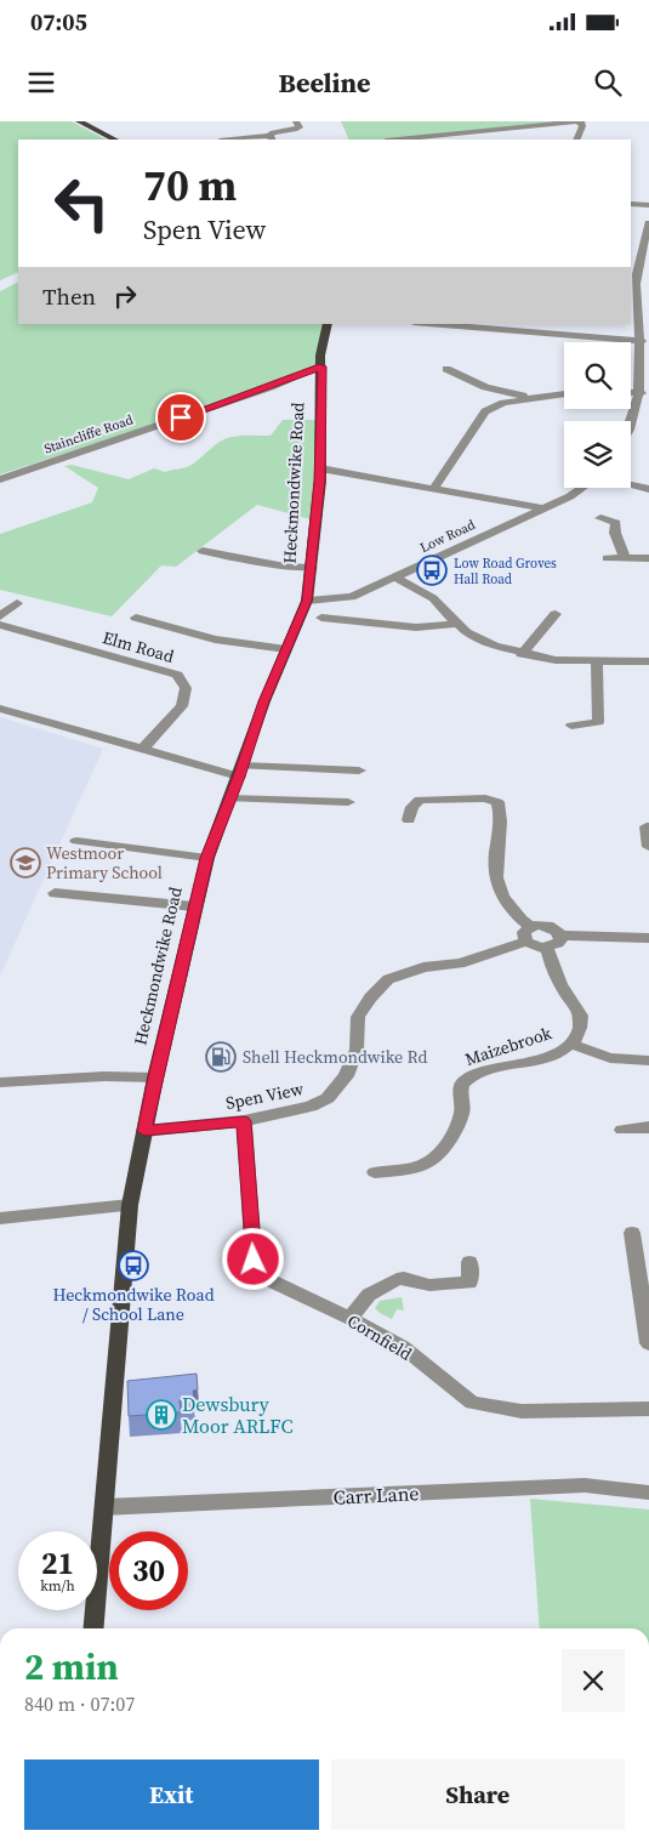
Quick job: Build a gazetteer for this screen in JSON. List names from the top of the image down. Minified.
{"streets":{"main road":["Heckmondwike Road"],"street":["Staincliffe Road","Low Road","Elm Road","Maizebrook","Spen View","Cornfield","Carr Lane"]},"crossings":[["Staincliffe Road","Heckmondwike Road"],["Heckmondwike Road","Low Road"],["Heckmondwike Road","Spen View"],["Heckmondwike Road","Carr Lane"],["Spen View","Cornfield"]],"places":{"bus stop":["Low Road Groves Hall Road","Heckmondwike Road / School Lane"],"school or university":["Westmoor Primary School"],"fuel station":["Shell Heckmondwike Rd"],"building":["Dewsbury Moor ARLFC"]},"page":{"status":"07:05","header":"Beeline","turn":["70 m","Spen View"],"then":"Then","speed":"21 km/h","limit":"30","heading":["2 min","840 m · 07:07"],"buttons":["Exit","Share"]}}
